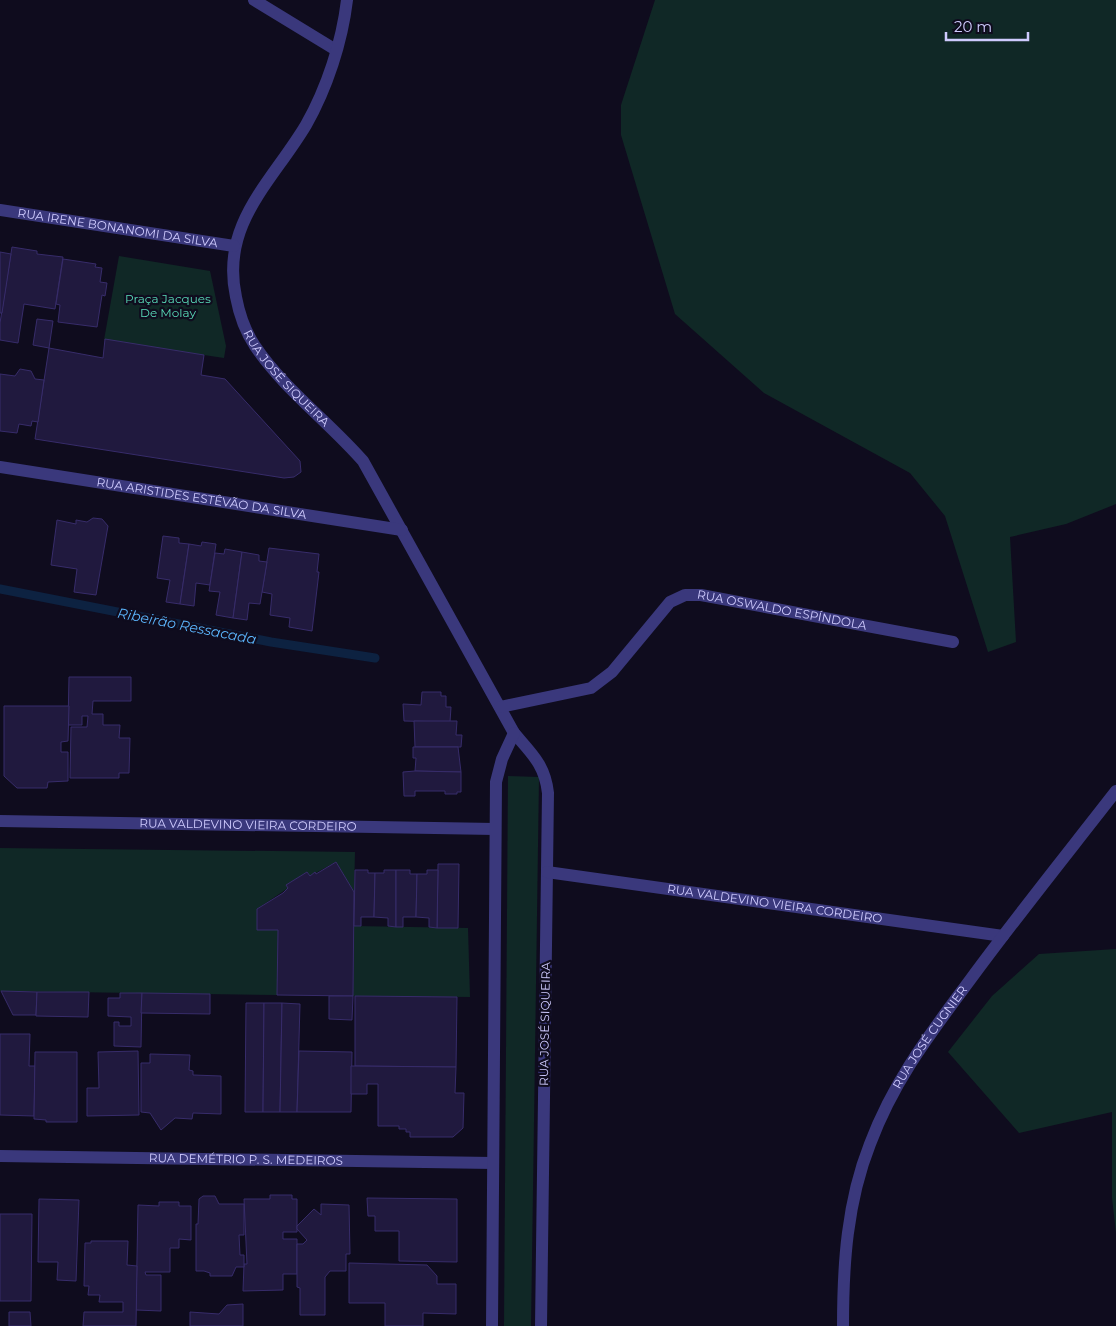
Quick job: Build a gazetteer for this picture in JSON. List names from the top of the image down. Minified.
{"streets":{"street":["RUA IRENE BONANOMI DA SILVA","RUA JOSÉ SIQUEIRA","RUA ARISTIDES ESTÊVÃO DA SILVA","RUA OSWALDO ESPÍNDOLA","RUA VALDEVINO VIEIRA CORDEIRO","RUA JOSÉ CUGNIER","RUA DEMÉTRIO P. S. MEDEIROS"]},"crossings":[["RUA IRENE BONANOMI DA SILVA","RUA JOSÉ SIQUEIRA"],["RUA JOSÉ SIQUEIRA","RUA ARISTIDES ESTÊVÃO DA SILVA"],["RUA JOSÉ SIQUEIRA","RUA OSWALDO ESPÍNDOLA"],["RUA JOSÉ SIQUEIRA","RUA VALDEVINO VIEIRA CORDEIRO"],["RUA VALDEVINO VIEIRA CORDEIRO","RUA JOSÉ CUGNIER"]],"water":["Ribeirão Ressacada"],"parks":["Praça Jacques De Molay"],"scale_bar":"20 m"}
